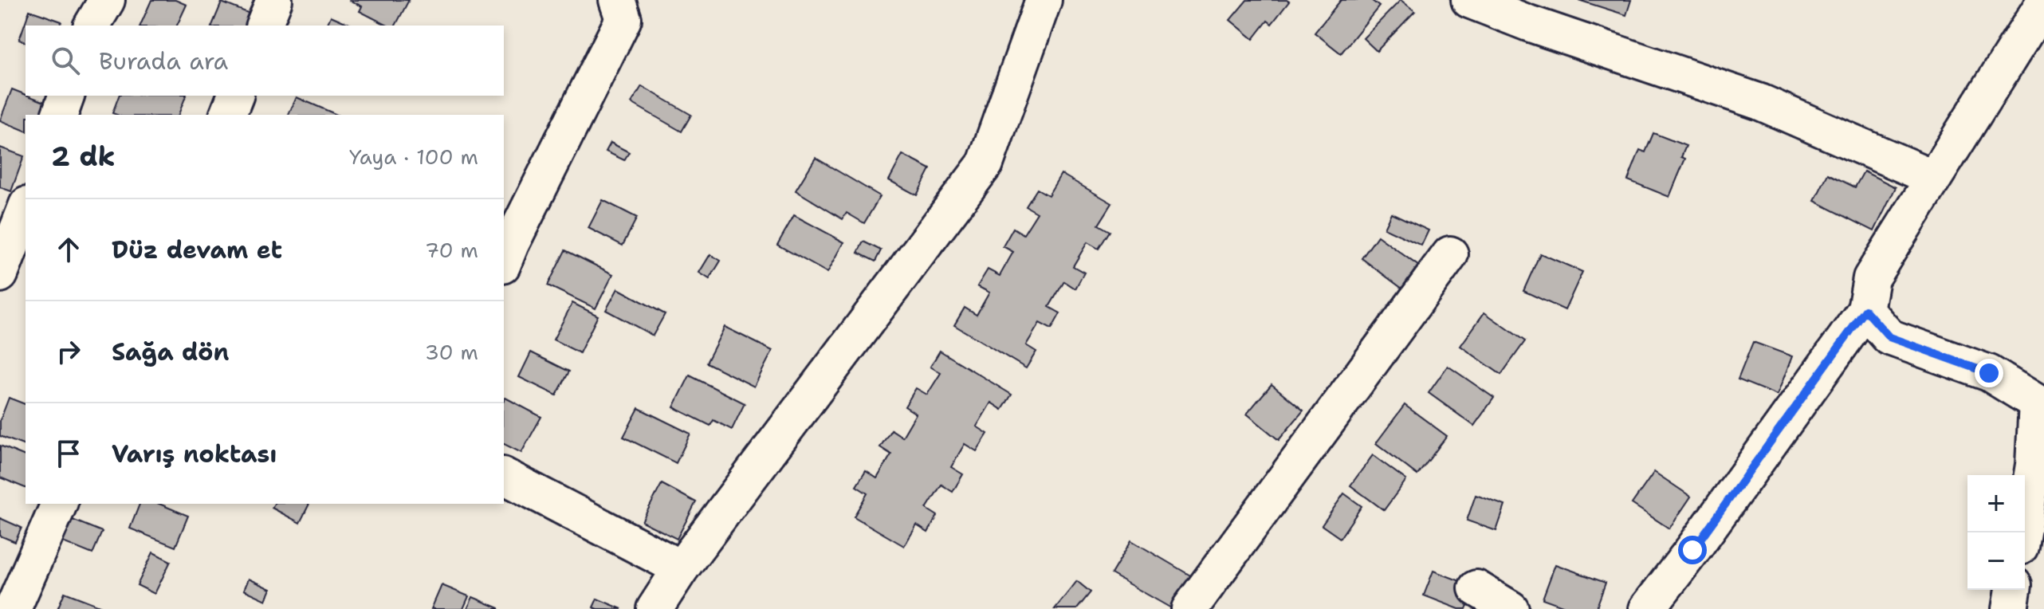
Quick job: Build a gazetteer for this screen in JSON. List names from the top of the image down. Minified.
{"page":{"search":"Burada ara","heading":["2 dk","Yaya · 100 m"],"list":[["Düz devam et","70 m"],["Sağa dön","30 m"],"Varış noktası"],"map_buttons":["+","−"]}}
